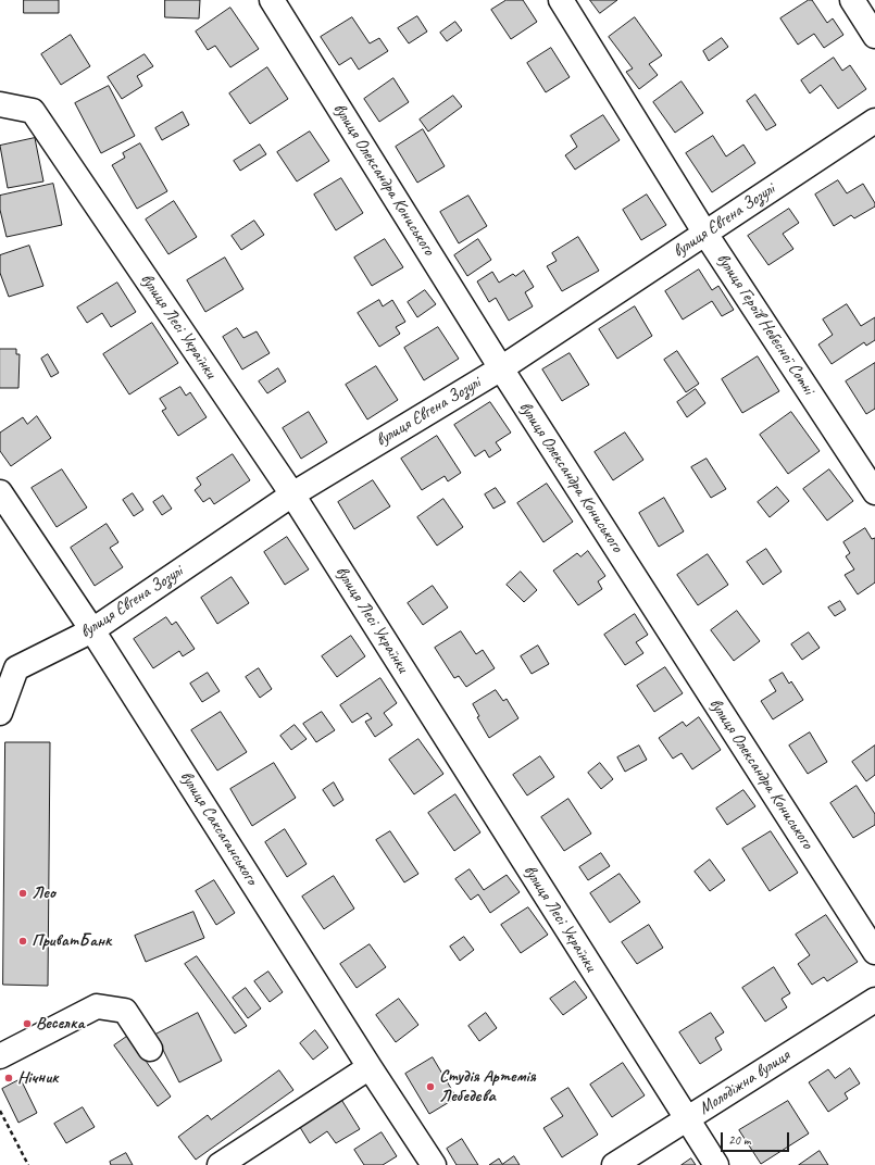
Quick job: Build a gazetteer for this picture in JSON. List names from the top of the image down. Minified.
{"streets":{"street":["вулиця Олександра Кониського","вулиця Євгена Зозулі","вулиця Героїв Небесної Сотні","вулиця Лесі Українки","вулиця Саксаганського","Молодіжна вулиця"]},"crossings":[["вулиця Олександра Кониського","вулиця Євгена Зозулі"],["вулиця Євгена Зозулі","вулиця Героїв Небесної Сотні"],["вулиця Євгена Зозулі","вулиця Лесі Українки"],["вулиця Євгена Зозулі","вулиця Саксаганського"],["вулиця Лесі Українки","Молодіжна вулиця"]],"places":["Лео","ПриватБанк","Веселка","Нічник","Студія Артемія Лебедєва"],"scale_bar":"20 m"}
